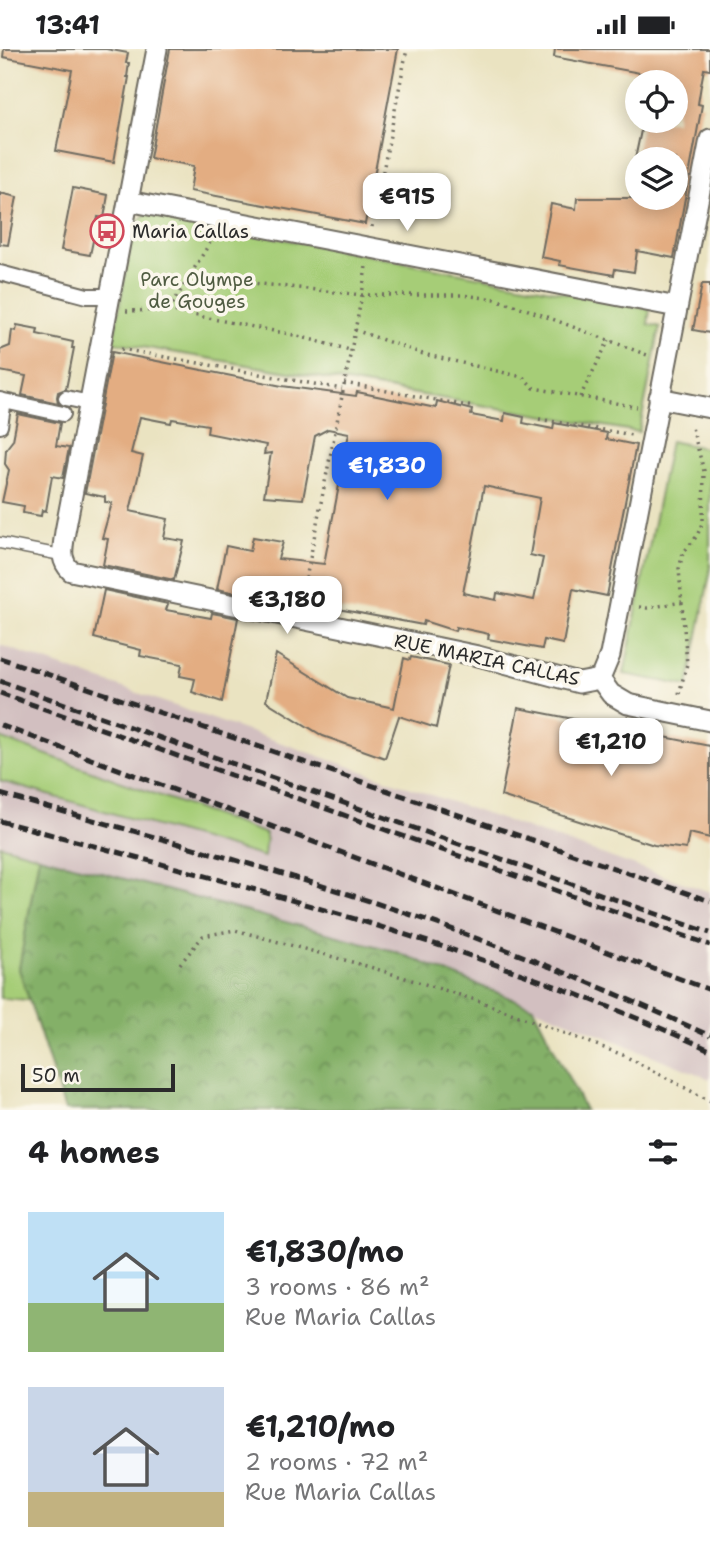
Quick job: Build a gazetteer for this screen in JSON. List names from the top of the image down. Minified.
{"streets":{"street":["RUE MARIA CALLAS"]},"parks":["Parc Olympe de Gouges"],"places":{"bus stop":["Maria Callas"]},"scale_bar":"50 m","page":{"status":"13:41","price":["€915","€1,830","€3,180","€1,210"],"scale":"50 m","heading":"4 homes","list":[{"name":"€1,830/mo","note":"3 rooms · 86 m² · Rue Maria Callas"},{"name":"€1,210/mo","note":"2 rooms · 72 m² · Rue Maria Callas"}]}}
